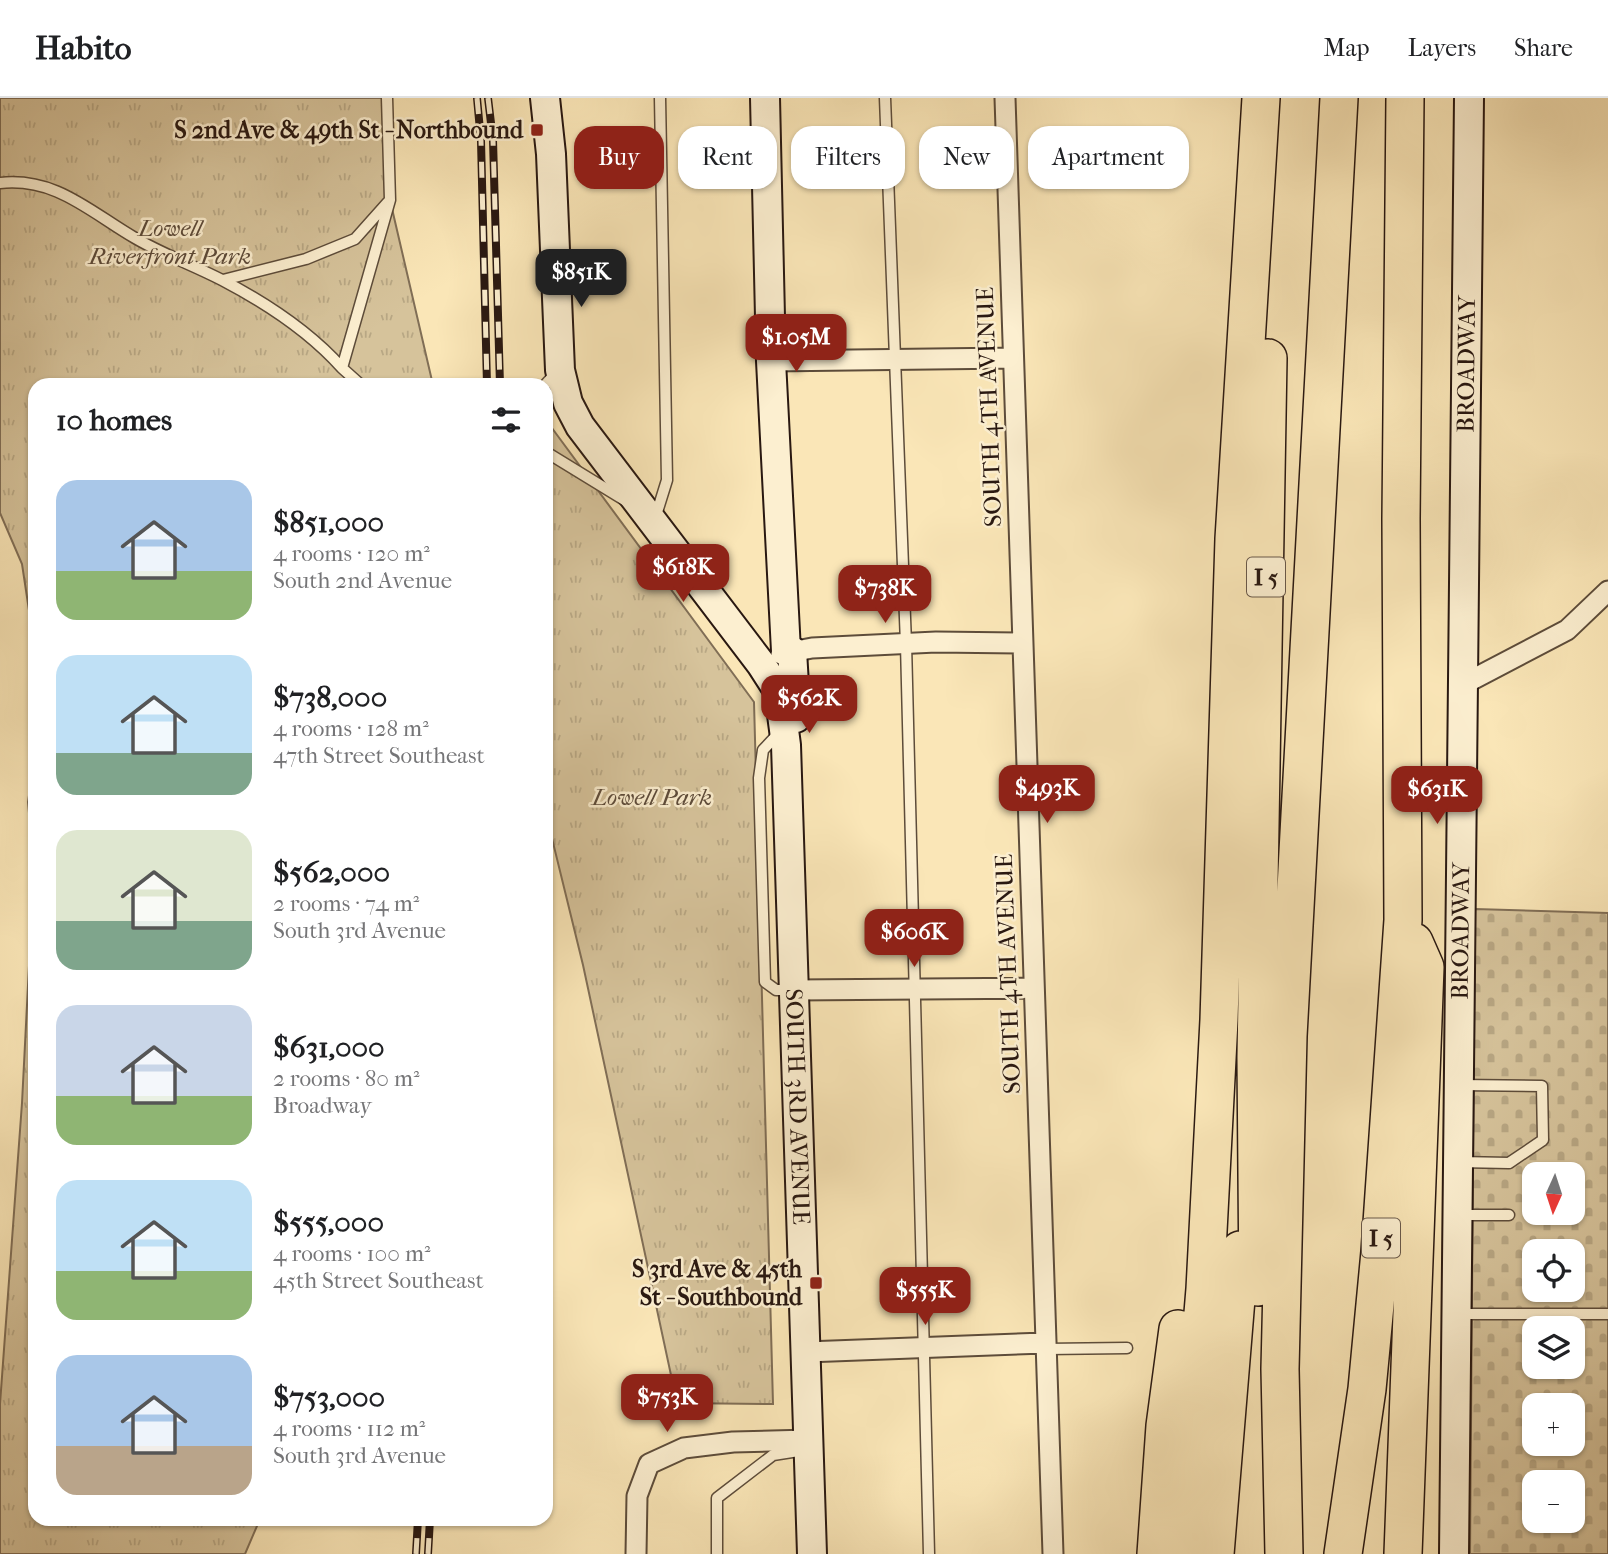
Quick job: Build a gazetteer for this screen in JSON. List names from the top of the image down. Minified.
{"streets":{"highway":["I 5"],"street":["BROADWAY","SOUTH 4TH AVENUE","SOUTH 3RD AVENUE"]},"parks":["Lowell Riverfront Park","Lowell Park"],"places":{"transit":["S 2nd Ave & 49th St - Northbound","S 3rd Ave & 45th St - Southbound"]},"north":"bottom","page":{"header":"Habito","nav":["Map","Layers","Share"],"chip":["Buy","Rent","Filters","New","Apartment"],"price":["$851K","$1.05M","$618K","$738K","$562K","$493K","$631K","$606K","$555K","$753K"],"heading":"10 homes","list":[{"name":"$851,000","note":"4 rooms · 120 m² · South 2nd Avenue"},{"name":"$738,000","note":"4 rooms · 128 m² · 47th Street Southeast"},{"name":"$562,000","note":"2 rooms · 74 m² · South 3rd Avenue"},{"name":"$631,000","note":"2 rooms · 80 m² · Broadway"},{"name":"$555,000","note":"4 rooms · 100 m² · 45th Street Southeast"},{"name":"$753,000","note":"4 rooms · 112 m² · South 3rd Avenue"}],"map_buttons":["+","−"]}}
